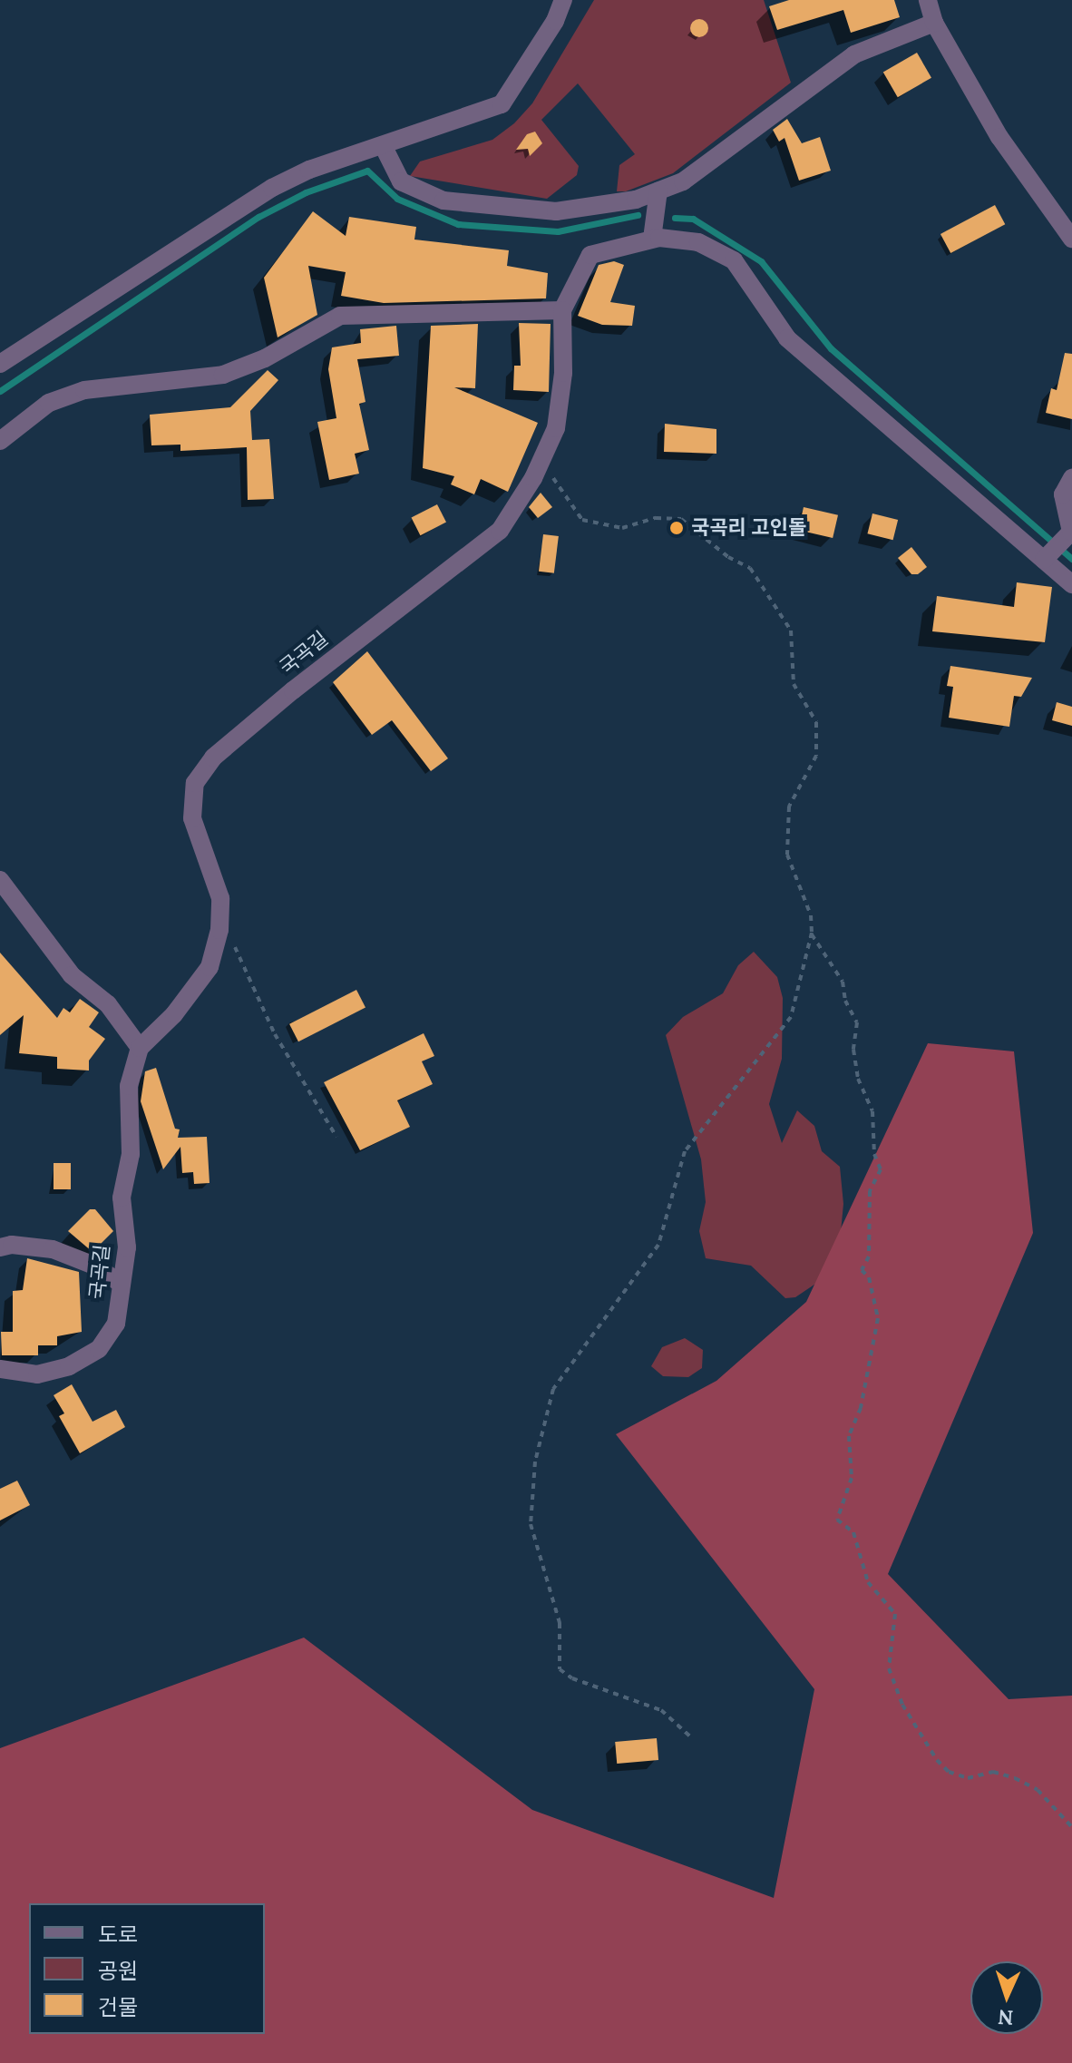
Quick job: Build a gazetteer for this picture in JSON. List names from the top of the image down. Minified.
{"streets":{"street":["국곡길"]},"places":["국곡리 고인돌"],"legend":["도로","공원","건물"],"north":"bottom"}
